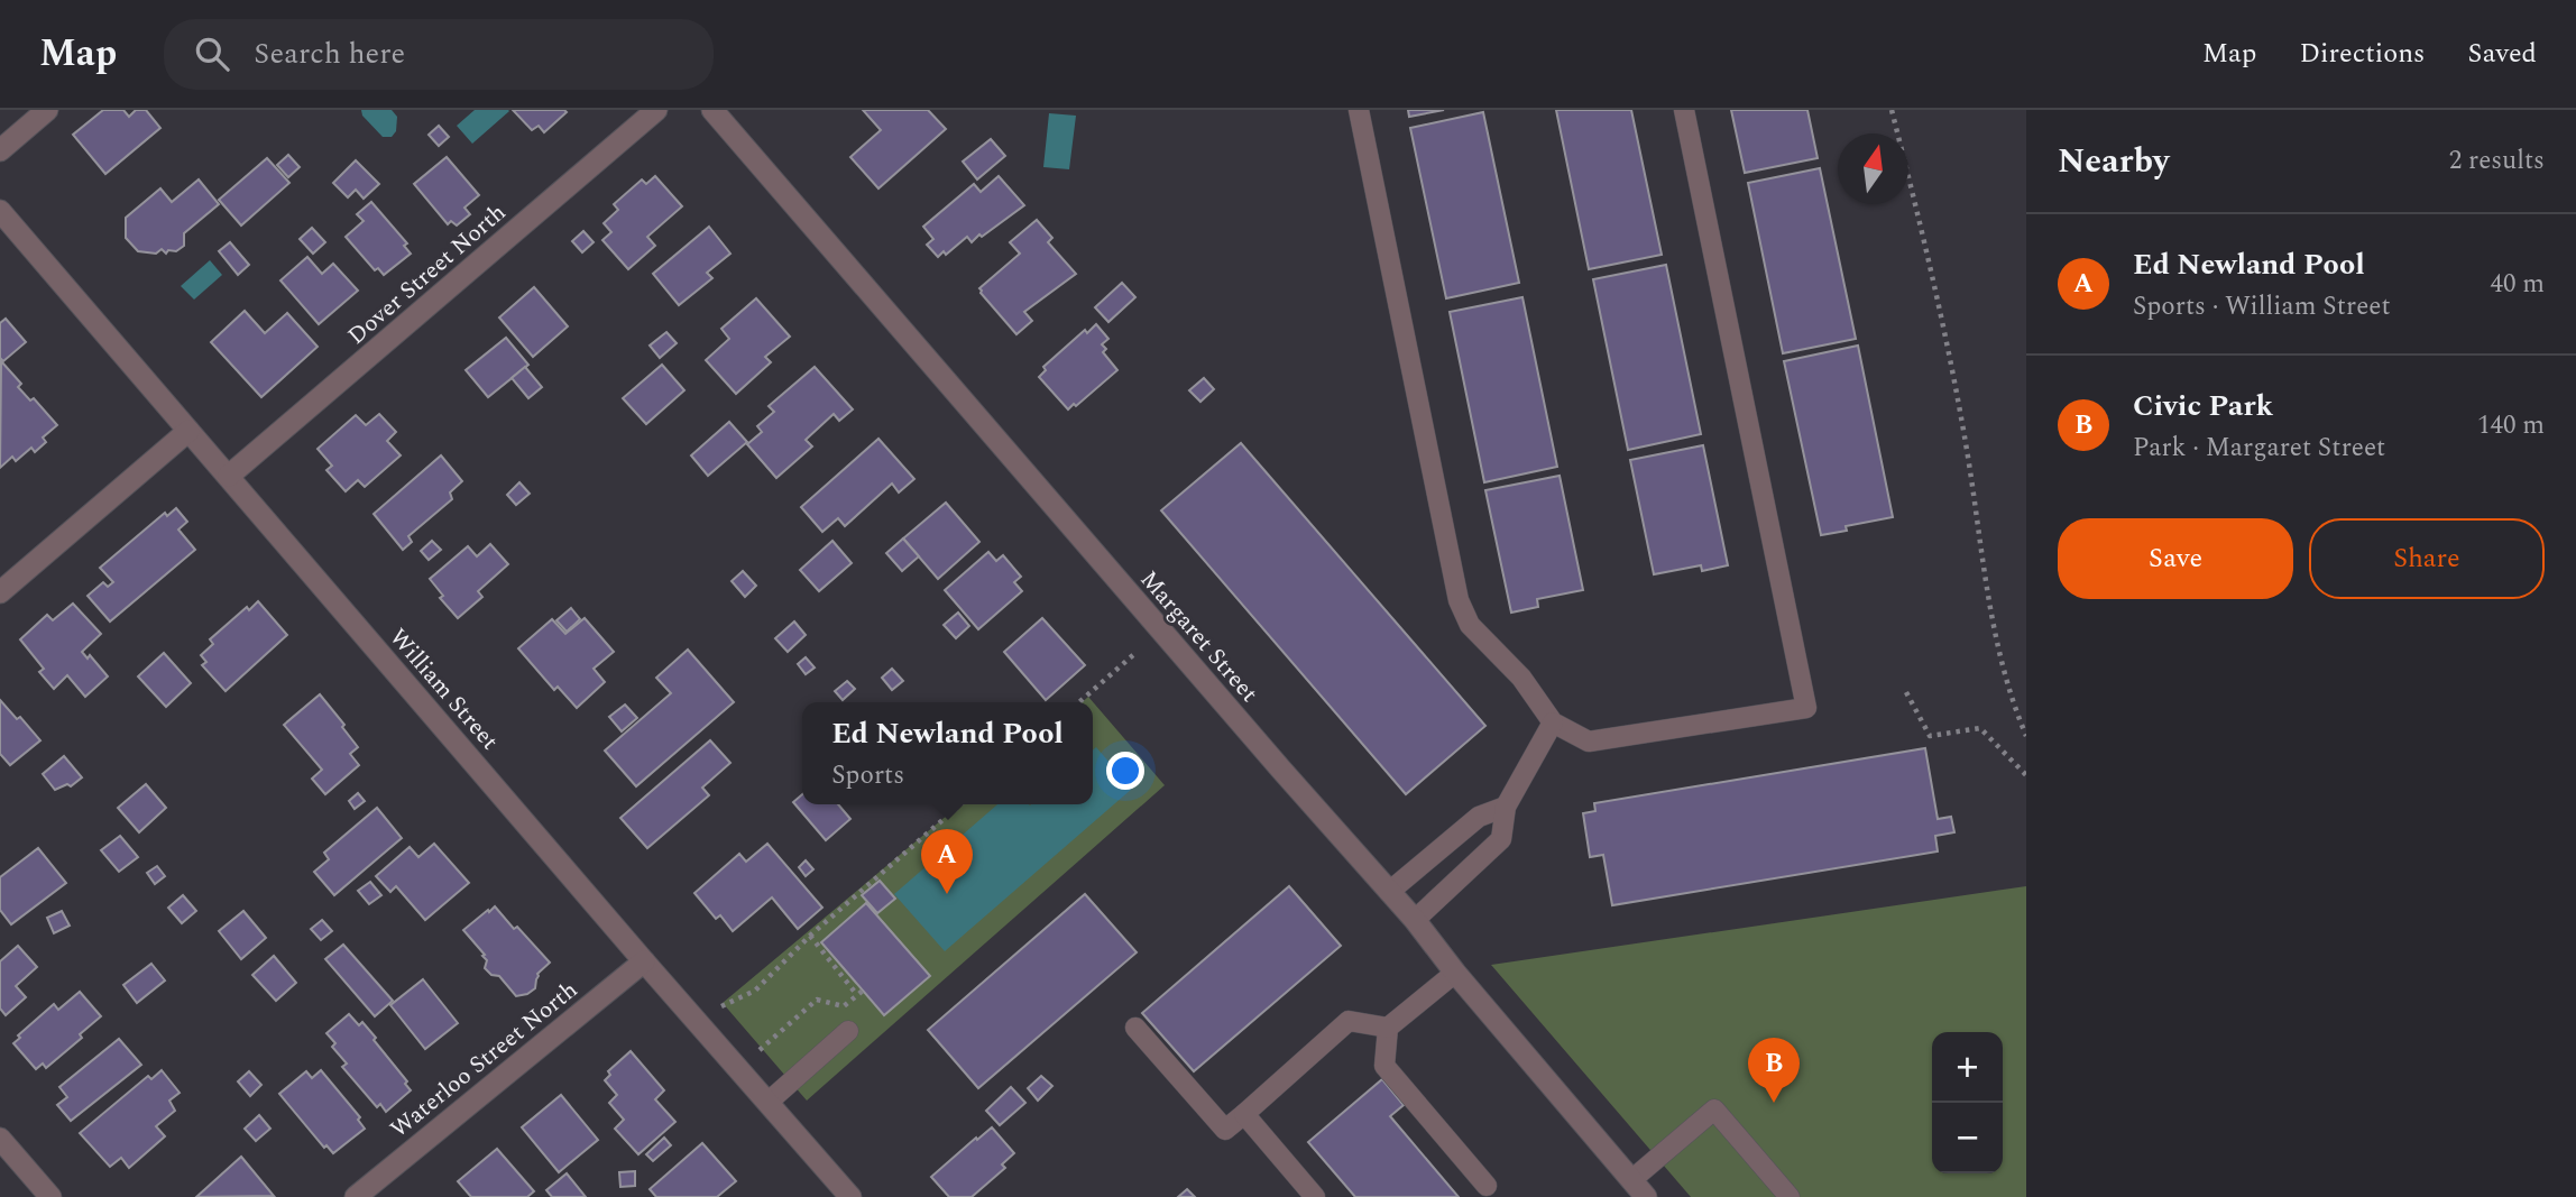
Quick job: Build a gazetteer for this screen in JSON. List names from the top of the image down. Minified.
{"streets":{"street":["Dover Street North","Margaret Street","William Street","Waterloo Street North"]},"crossings":[["Dover Street North","William Street"],["William Street","Waterloo Street North"]],"north":"top","page":{"header":"Map","search":"Search here","nav":["Map","Directions","Saved"],"heading":["Nearby","2 results"],"list":[{"mark":"A","name":"Ed Newland Pool","note":"Sports · William Street","value":"40 m"},{"mark":"B","name":"Civic Park","note":"Park · Margaret Street","value":"140 m"}],"buttons":["Save","Share"],"popup":["Ed Newland Pool","Sports"],"pins":["A","B"],"map_buttons":["+","−"]}}
